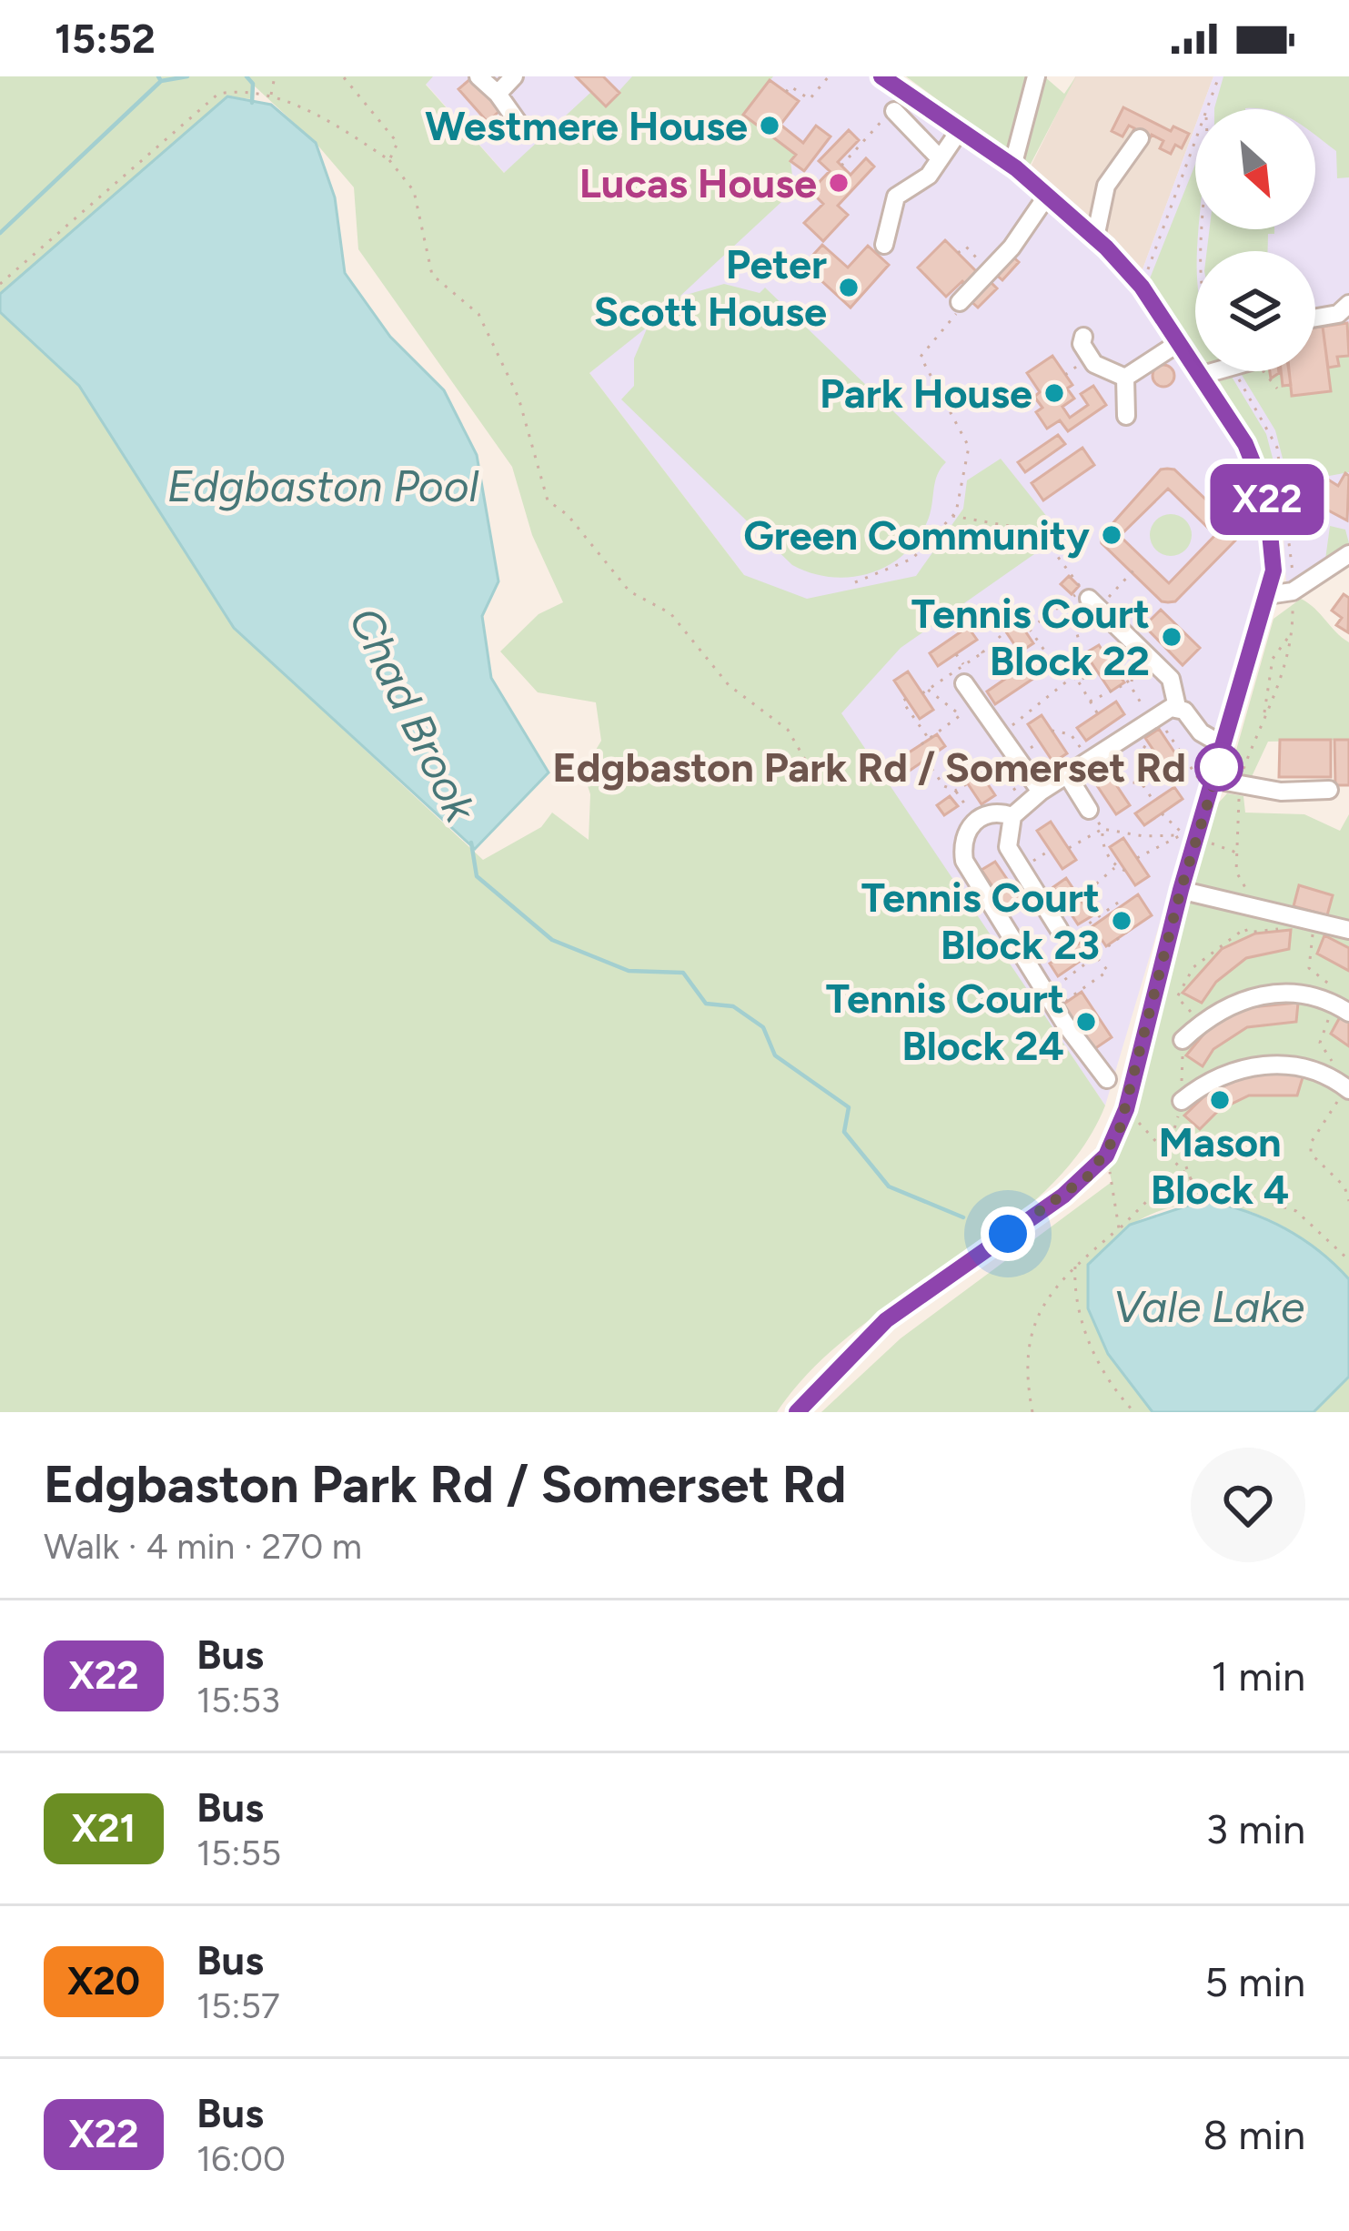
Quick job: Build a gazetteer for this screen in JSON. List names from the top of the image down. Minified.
{"water":["Edgbaston Pool","Chad Brook","Vale Lake"],"places":["Westmere House","Lucas House","Peter Scott House","Park House","Green Community","Tennis Court Block 22","Edgbaston Park Rd / Somerset Rd","Tennis Court Block 23","Tennis Court Block 24","Mason Block 4"],"lines":["bus line X22"],"north":"bottom right","page":{"status":"15:52","on_map":"X22","heading":["Edgbaston Park Rd / Somerset Rd","Walk · 4 min · 270 m"],"list":[{"mark":"X22","name":"Bus","note":"15:53","value":"1 min"},{"mark":"X21","name":"Bus","note":"15:55","value":"3 min"},{"mark":"X20","name":"Bus","note":"15:57","value":"5 min"},{"mark":"X22","name":"Bus","note":"16:00","value":"8 min"}]}}
